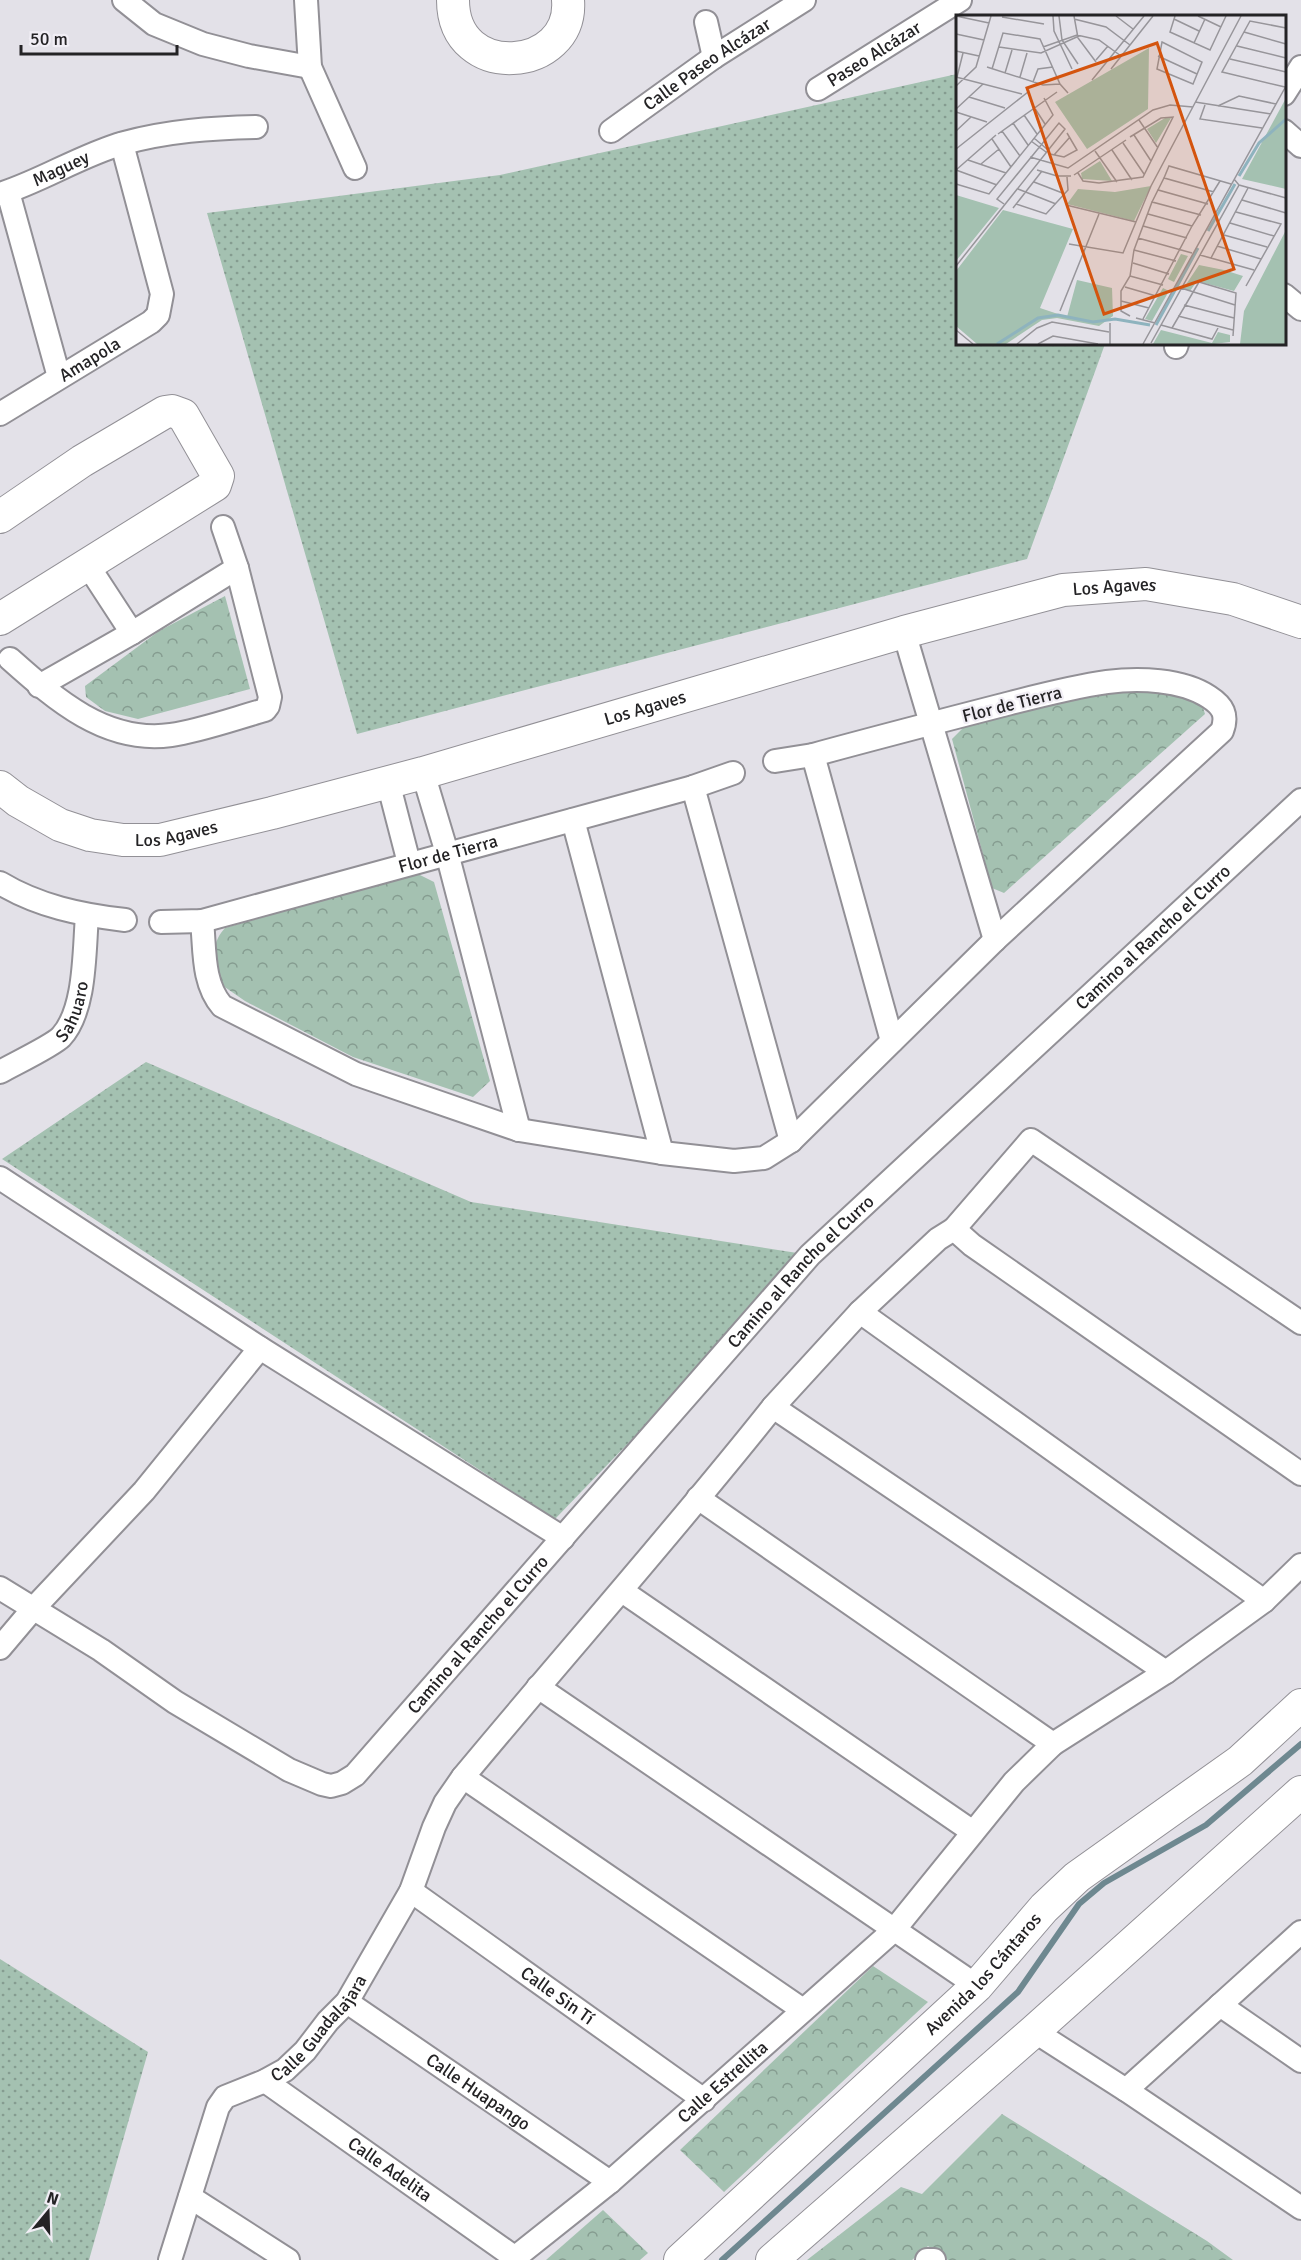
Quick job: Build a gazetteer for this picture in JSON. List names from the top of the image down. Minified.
{"streets":{"street":["Paseo Alcázar","Calle Paseo Alcázar","Maguey","Amapola","Los Agaves","Flor de Tierra","Camino al Rancho el Curro","Sahuaro","Avenida los Cántaros","Calle Sin Tí","Calle Guadalajara","Calle Estrellita","Calle Huapango","Calle Adelita"]},"crossings":[["Maguey","Amapola"],["Calle Sin Tí","Calle Guadalajara"],["Calle Sin Tí","Calle Estrellita"],["Calle Guadalajara","Calle Huapango"],["Calle Guadalajara","Calle Adelita"],["Calle Estrellita","Calle Huapango"],["Calle Estrellita","Calle Adelita"]],"scale_bar":"50 m","north":"top"}
